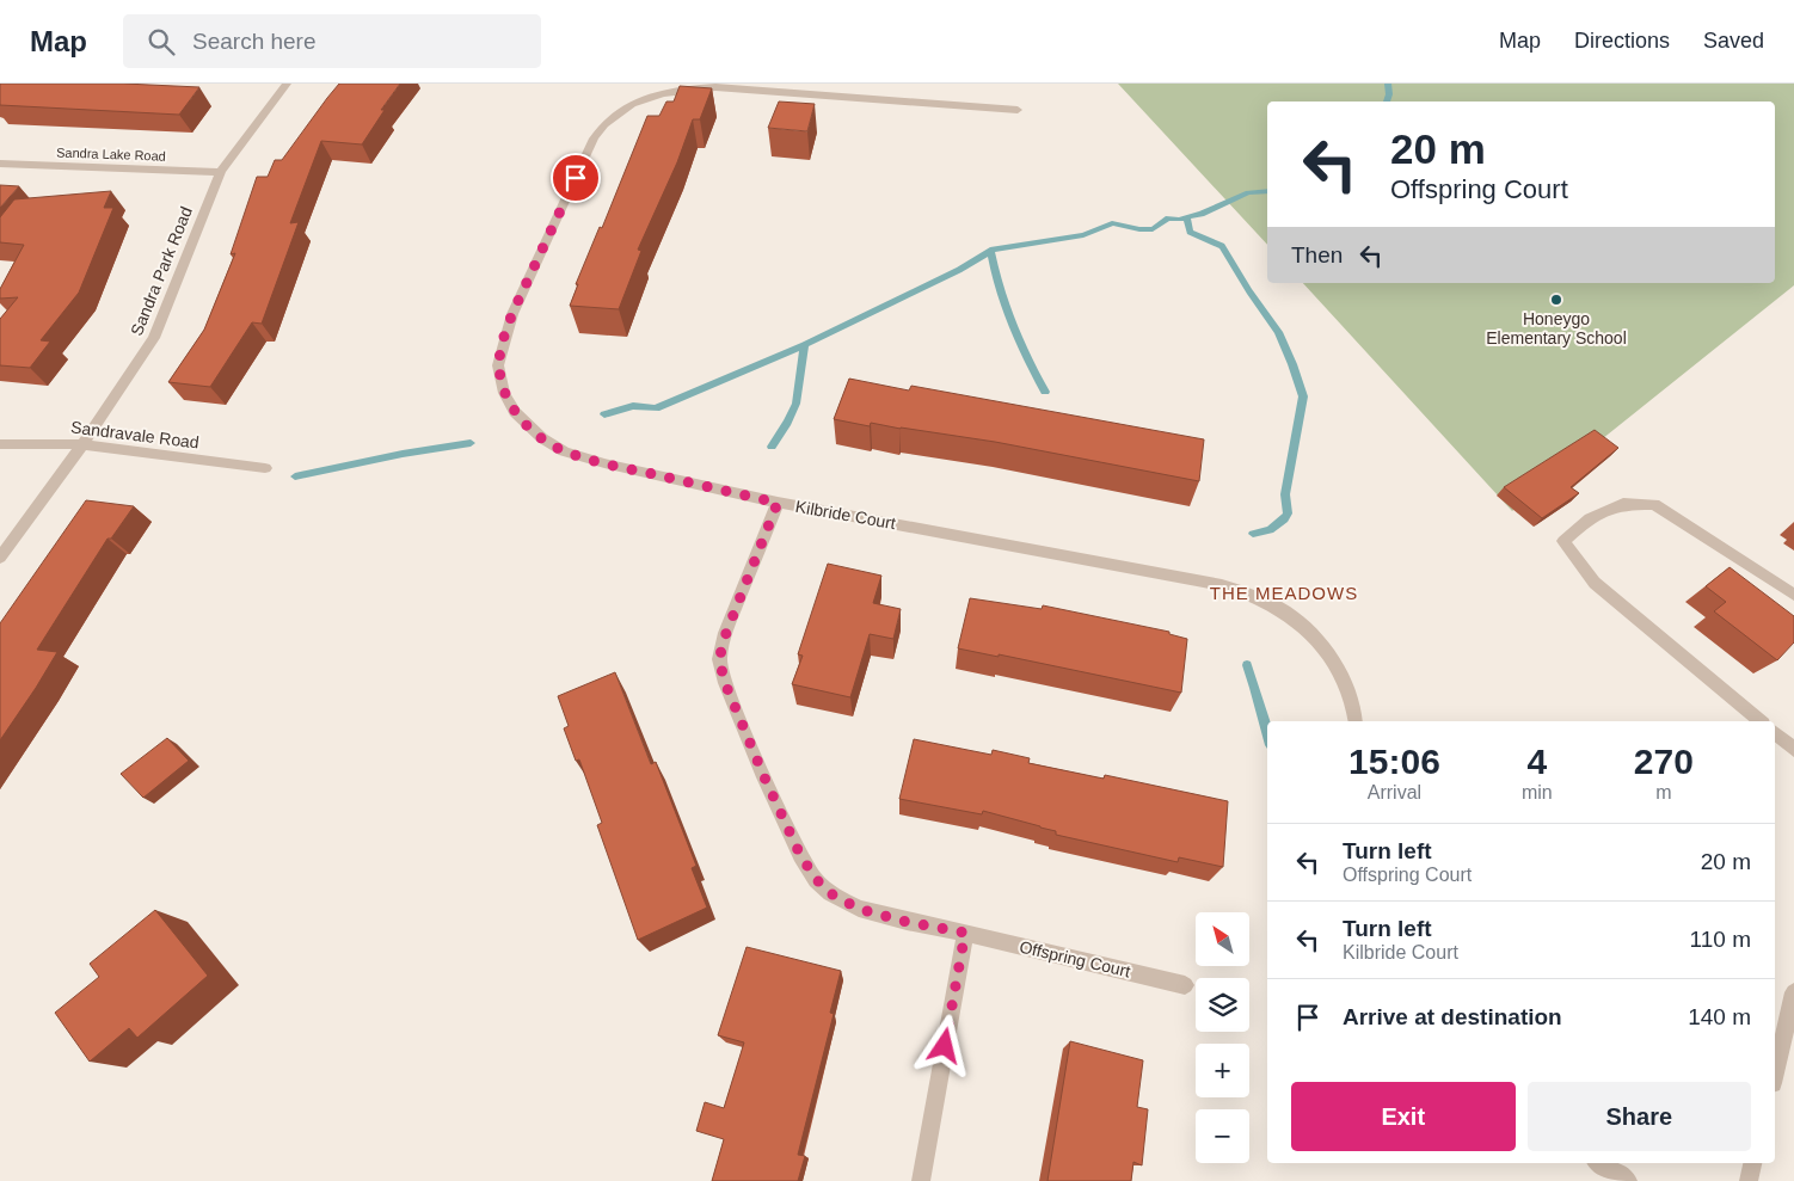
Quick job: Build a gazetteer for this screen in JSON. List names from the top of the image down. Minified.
{"streets":{"street":["Sandra Lake Road","Sandra Park Road","Sandravale Road","Kilbride Court","Offspring Court"]},"crossings":[["Sandra Lake Road","Sandra Park Road"],["Sandra Park Road","Sandravale Road"],["Kilbride Court","Offspring Court"]],"districts":["THE MEADOWS"],"places":["Honeygo Elementary School"],"north":"top left","page":{"header":"Map","search":"Search here","nav":["Map","Directions","Saved"],"turn":["20 m","Offspring Court"],"then":"Then","eta":["15:06","Arrival","4","min","270","m"],"list":[{"name":"Turn left","note":"Offspring Court","value":"20 m"},{"name":"Turn left","note":"Kilbride Court","value":"110 m"},{"name":"Arrive at destination","value":"140 m"}],"map_buttons":["+","−"],"buttons":["Exit","Share"]}}
